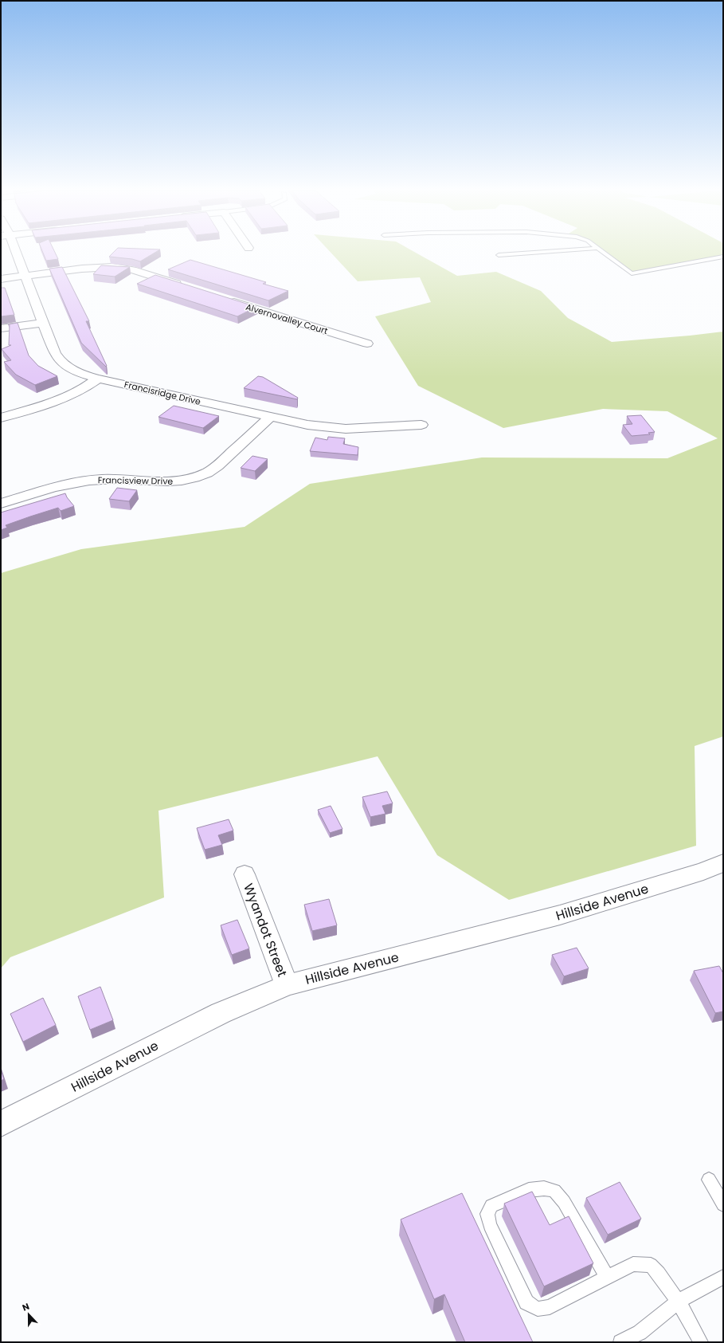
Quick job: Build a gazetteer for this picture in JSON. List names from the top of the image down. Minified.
{"streets":{"street":["Alvernovalley Court","Francisridge Drive","Francisview Drive","Hillside Avenue","Wyandot Street"]},"crossings":[["Francisridge Drive","Francisview Drive"],["Hillside Avenue","Wyandot Street"]],"north":"top"}
